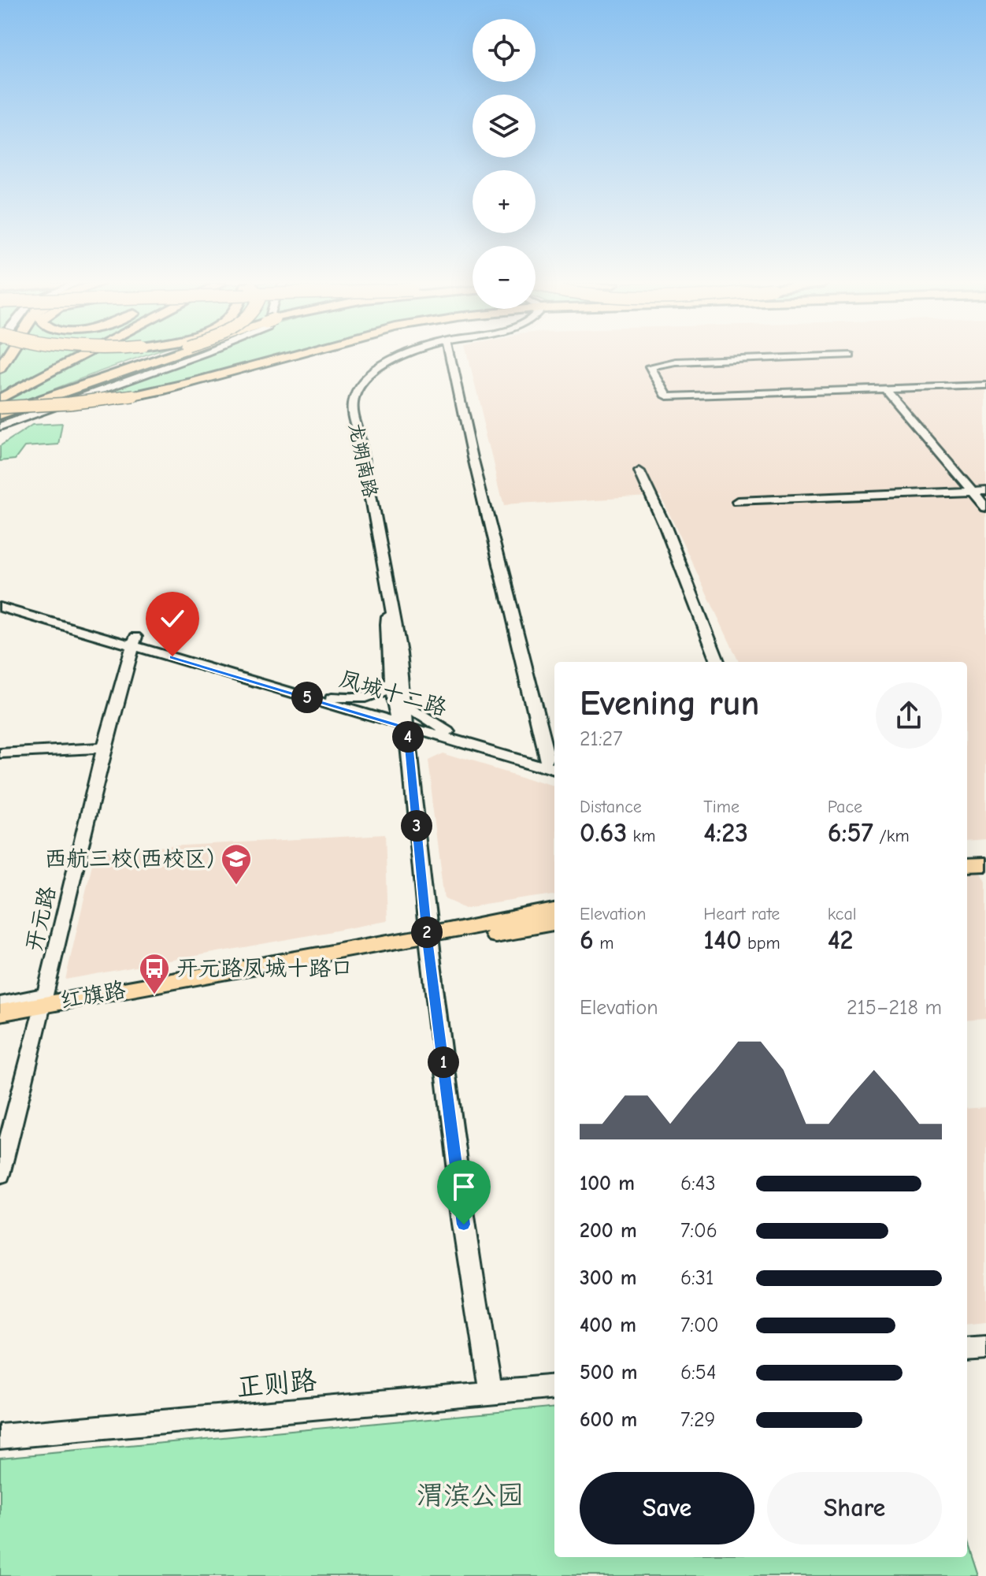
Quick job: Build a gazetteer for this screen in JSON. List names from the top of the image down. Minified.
{"streets":{"main road":["红旗路"],"street":["龙朔南路","凤城十二路","开元路","正则路"]},"crossings":[["龙朔南路","凤城十二路"],["龙朔南路","红旗路"],["龙朔南路","正则路"],["凤城十二路","开元路"],["开元路","红旗路"]],"parks":["渭滨公园"],"places":{"school or university":["西航三校(西校区)"],"bus stop":["开元路凤城十路口"]},"page":{"map_buttons":["+","−"],"heading":["Evening run","21:27"],"pins":["5","4","3","2","1"],"stats":[["Distance","0.63 km"],["Time","4:23"],["Pace","6:57 /km"],["Elevation","6 m"],["Heart rate","140 bpm"],["kcal","42"]],"chart":["Elevation","215–218 m"],"list":[{"name":"100 m","note":"6:43"},{"name":"200 m","note":"7:06"},{"name":"300 m","note":"6:31"},{"name":"400 m","note":"7:00"},{"name":"500 m","note":"6:54"},{"name":"600 m","note":"7:29"}],"buttons":["Save","Share"]}}
